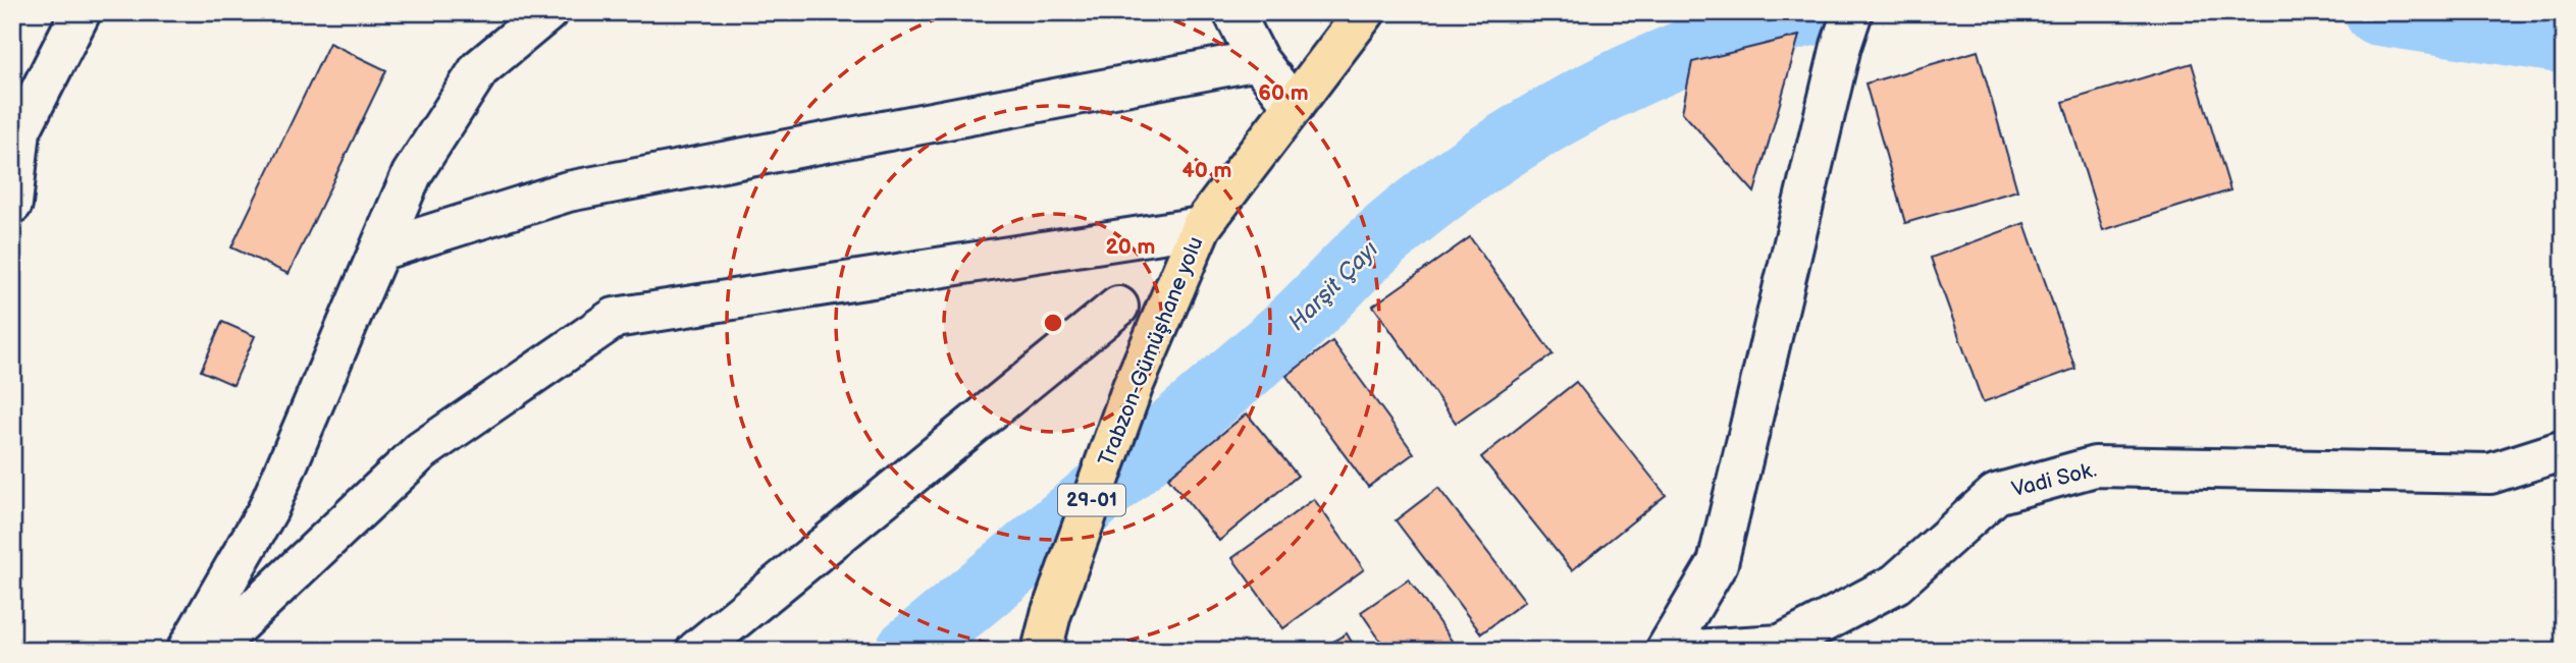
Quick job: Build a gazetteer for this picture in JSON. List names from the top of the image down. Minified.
{"streets":{"main road":["Trabzon-Gümüşhane yolu","29-01"],"street":["Vadi Sok."]},"water":["Harşit Çayı"],"rings":["60 m","40 m","20 m"]}
